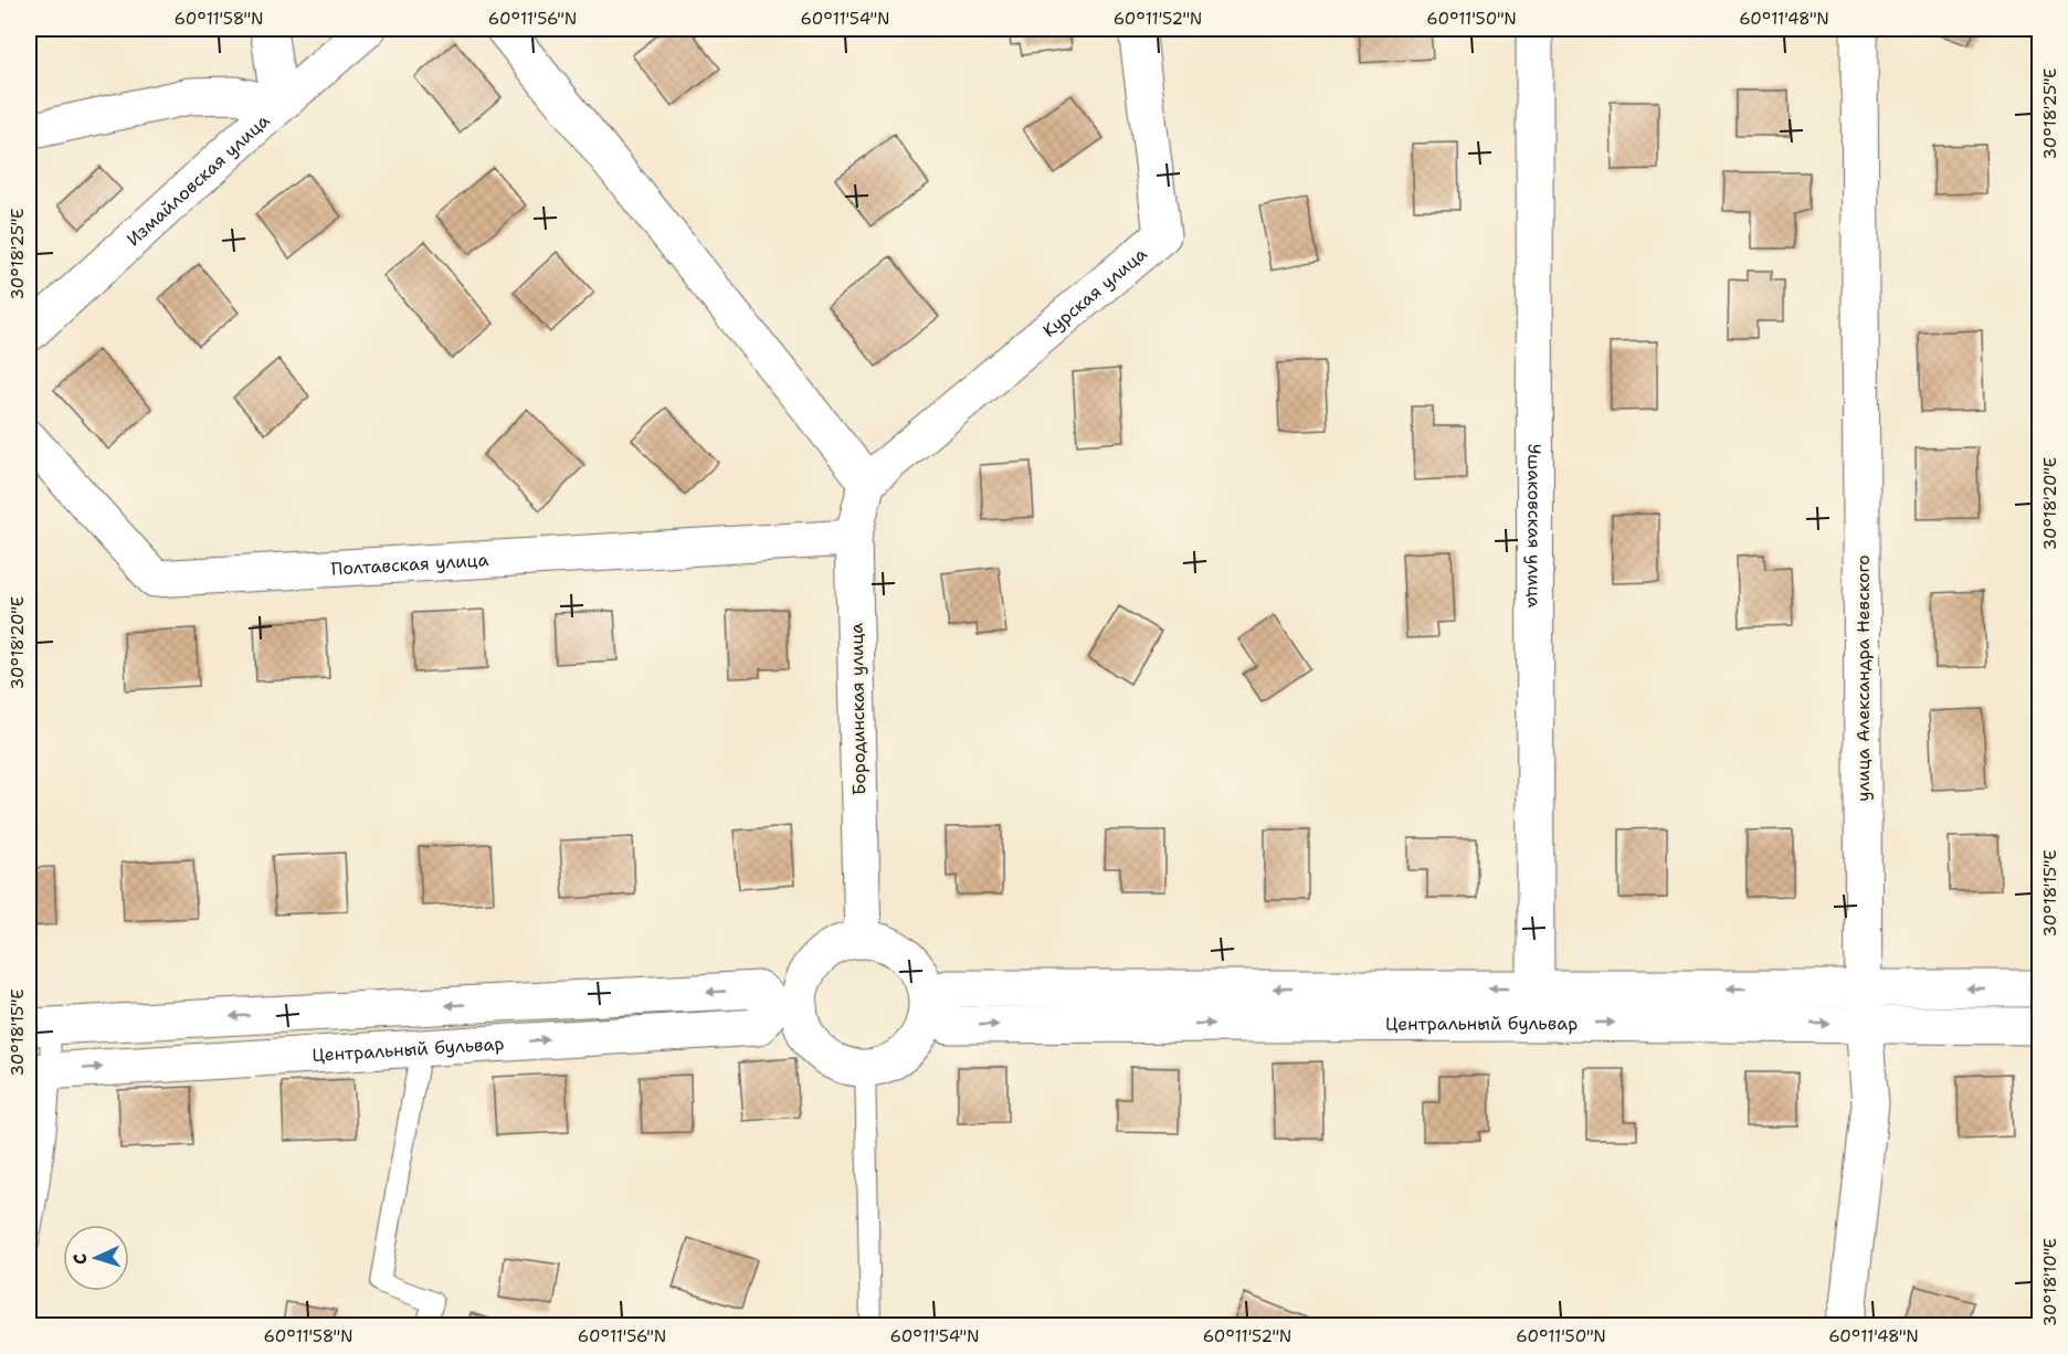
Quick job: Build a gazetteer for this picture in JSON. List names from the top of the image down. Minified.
{"streets":{"street":["Измайловская улица","Курская улица","Ушаковская улица","Полтавская улица","улица Александра Невского","Бородинская улица","Центральный бульвар"]},"crossings":[["Курская улица","Бородинская улица"],["Ушаковская улица","Центральный бульвар"],["Полтавская улица","Бородинская улица"],["улица Александра Невского","Центральный бульвар"],["Бородинская улица","Центральный бульвар"]],"north":"left","coordinates":["60°11'58\"N","60°11'56\"N","60°11'54\"N","60°11'52\"N","60°11'50\"N","60°11'48\"N","30°18'25\"E","30°18'20\"E","30°18'15\"E","30°18'10\"E"]}
